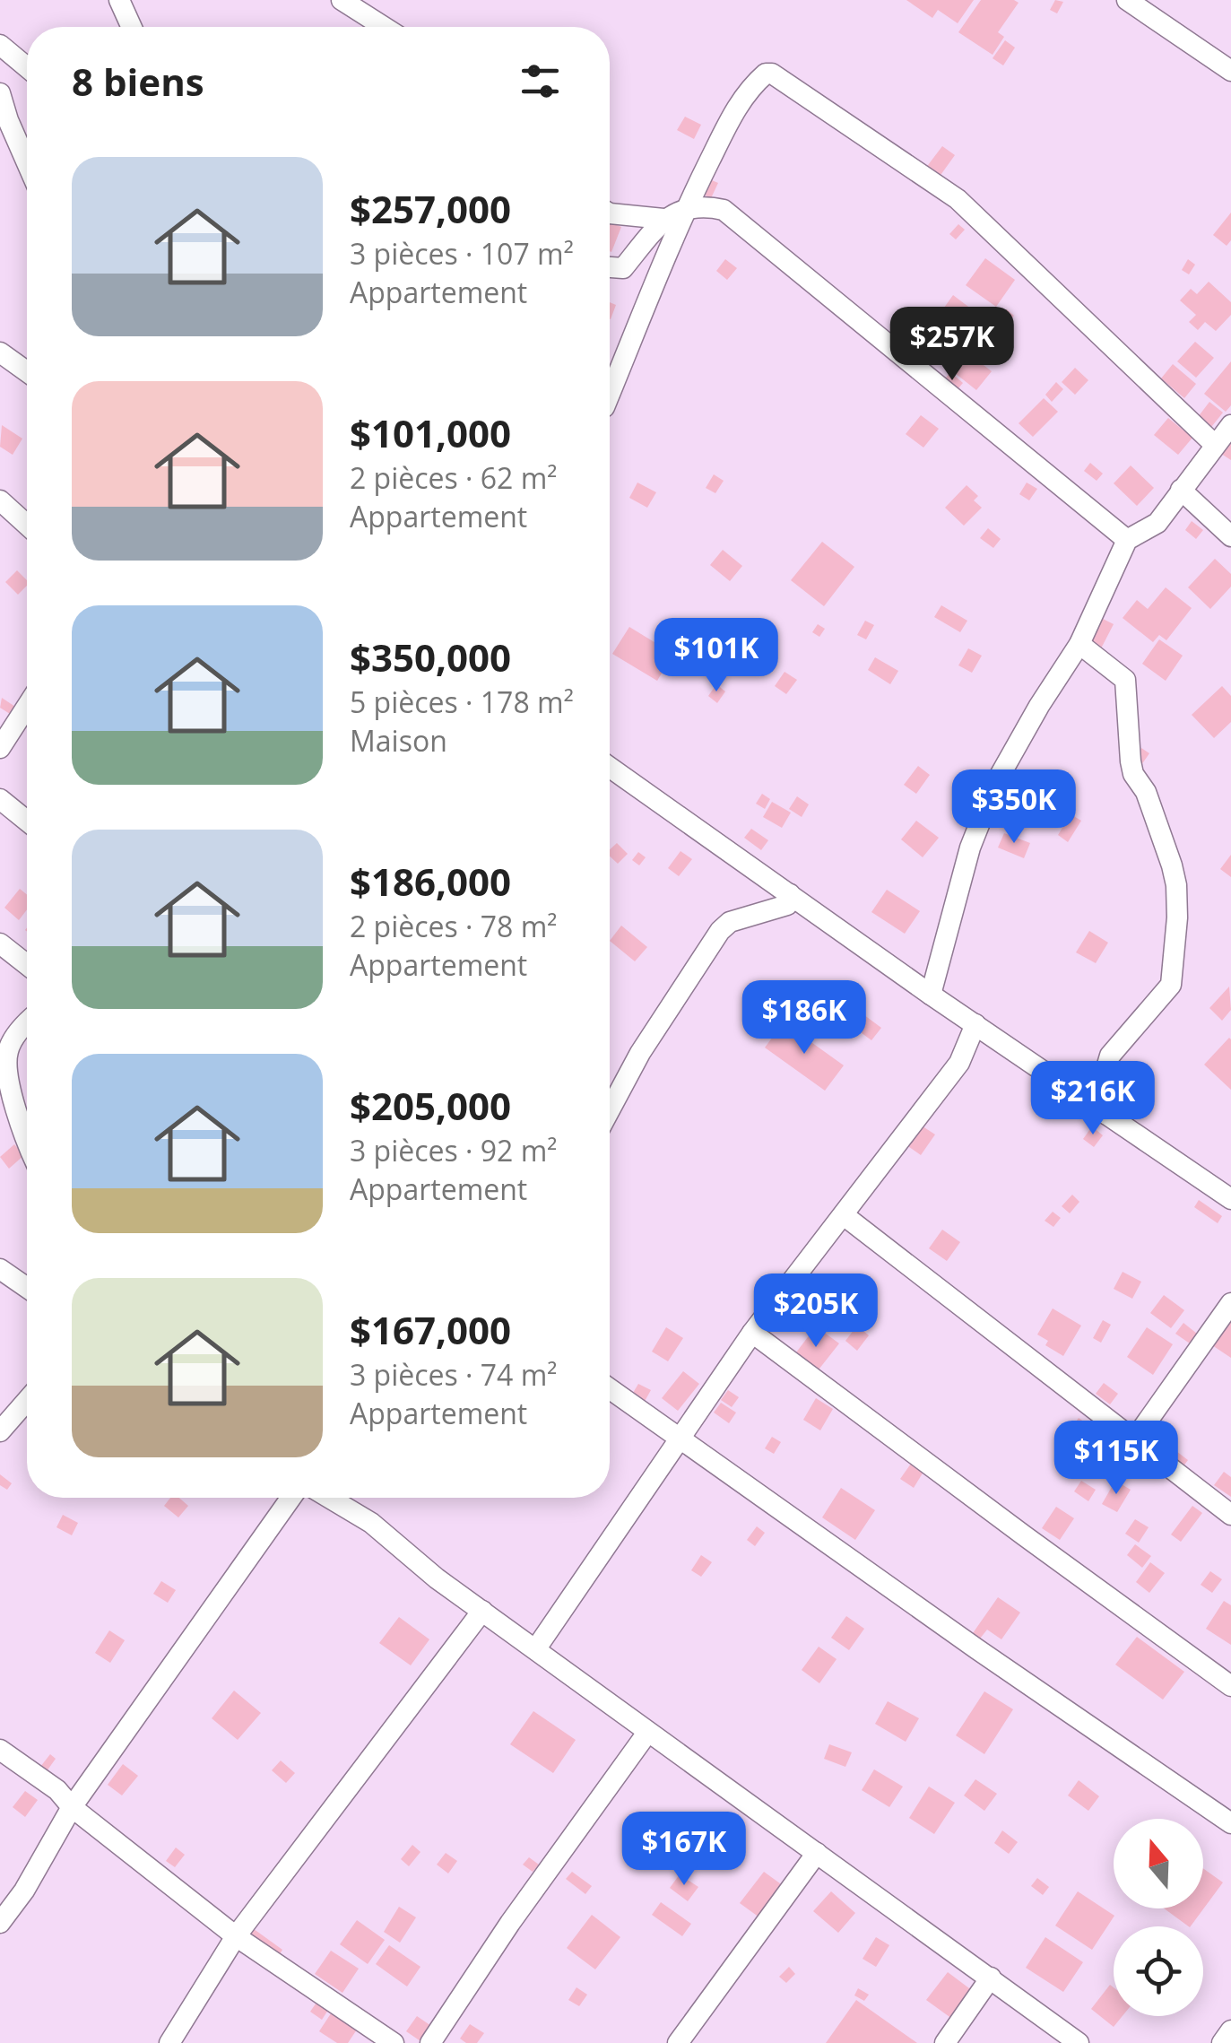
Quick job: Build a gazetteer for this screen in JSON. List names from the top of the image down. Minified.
{"north":"top","page":{"heading":"8 biens","list":[{"name":"$257,000","note":"3 pièces · 107 m² · Appartement"},{"name":"$101,000","note":"2 pièces · 62 m² · Appartement"},{"name":"$350,000","note":"5 pièces · 178 m² · Maison"},{"name":"$186,000","note":"2 pièces · 78 m² · Appartement"},{"name":"$205,000","note":"3 pièces · 92 m² · Appartement"},{"name":"$167,000","note":"3 pièces · 74 m² · Appartement"}],"price":["$257K","$101K","$350K","$186K","$216K","$205K","$115K","$167K"]}}
